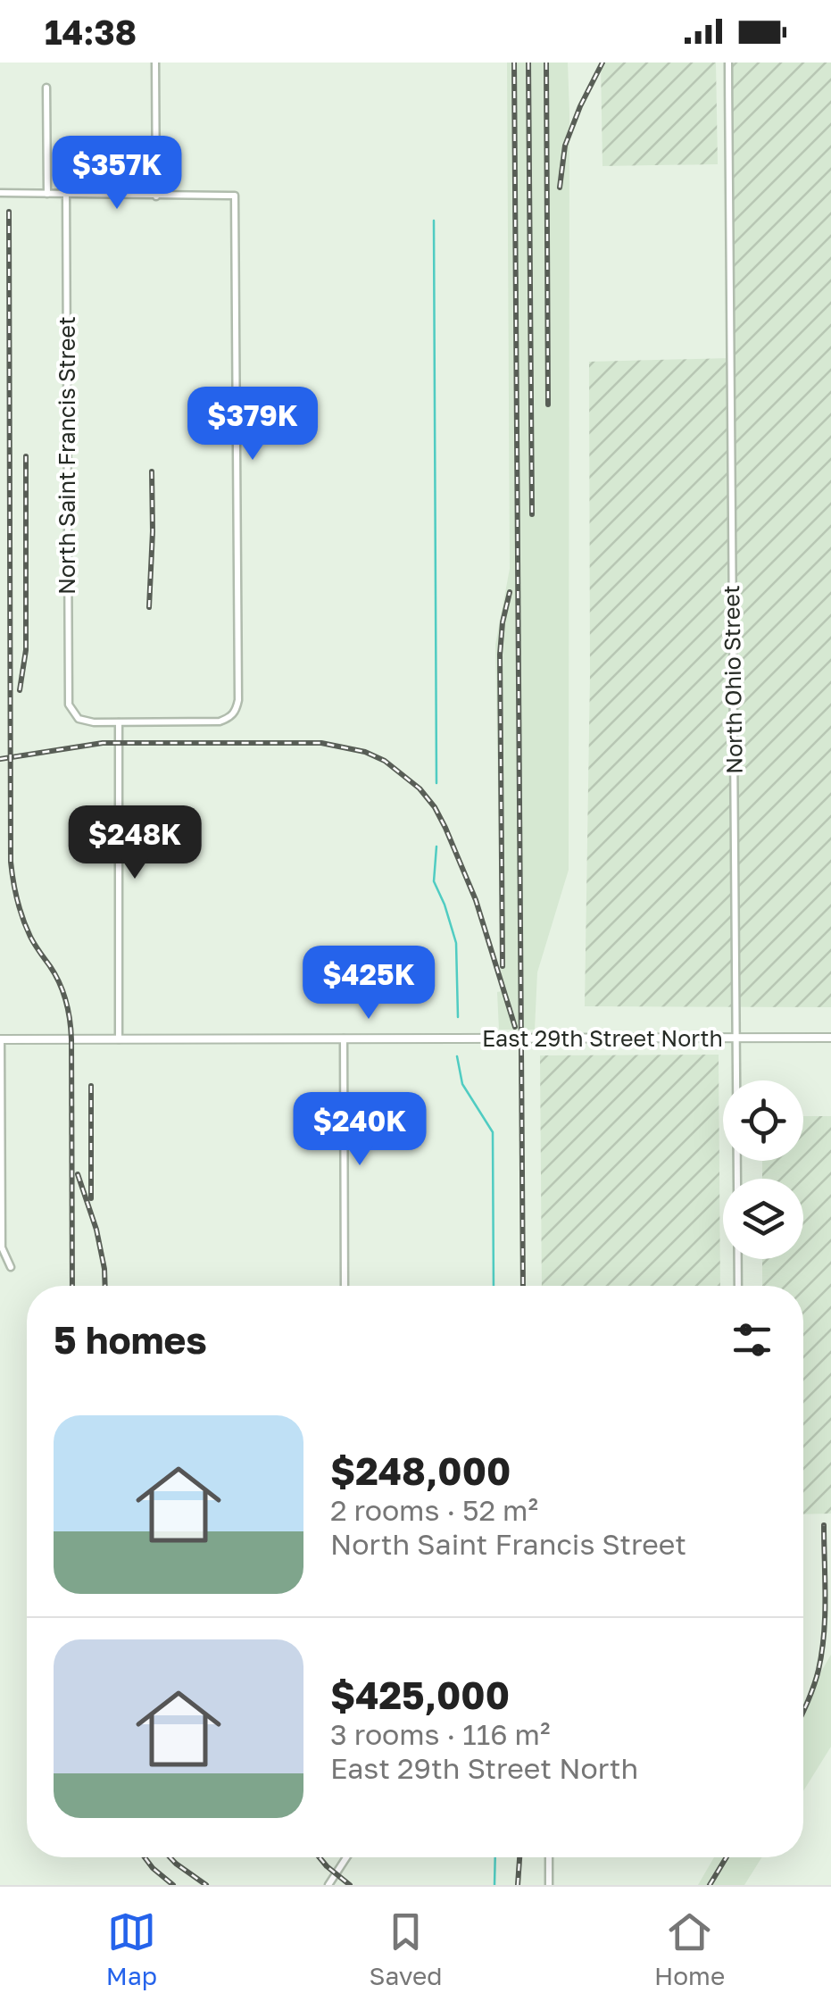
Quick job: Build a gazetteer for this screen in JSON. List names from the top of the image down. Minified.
{"streets":{"street":["North Saint Francis Street","North Ohio Street","East 29th Street North"]},"crossings":[["North Ohio Street","East 29th Street North"]],"page":{"status":"14:38","price":["$357K","$379K","$248K","$425K","$240K"],"heading":"5 homes","list":[{"name":"$248,000","note":"2 rooms · 52 m² · North Saint Francis Street"},{"name":"$425,000","note":"3 rooms · 116 m² · East 29th Street North"}],"tabs":["Map","Saved","Home"]}}
